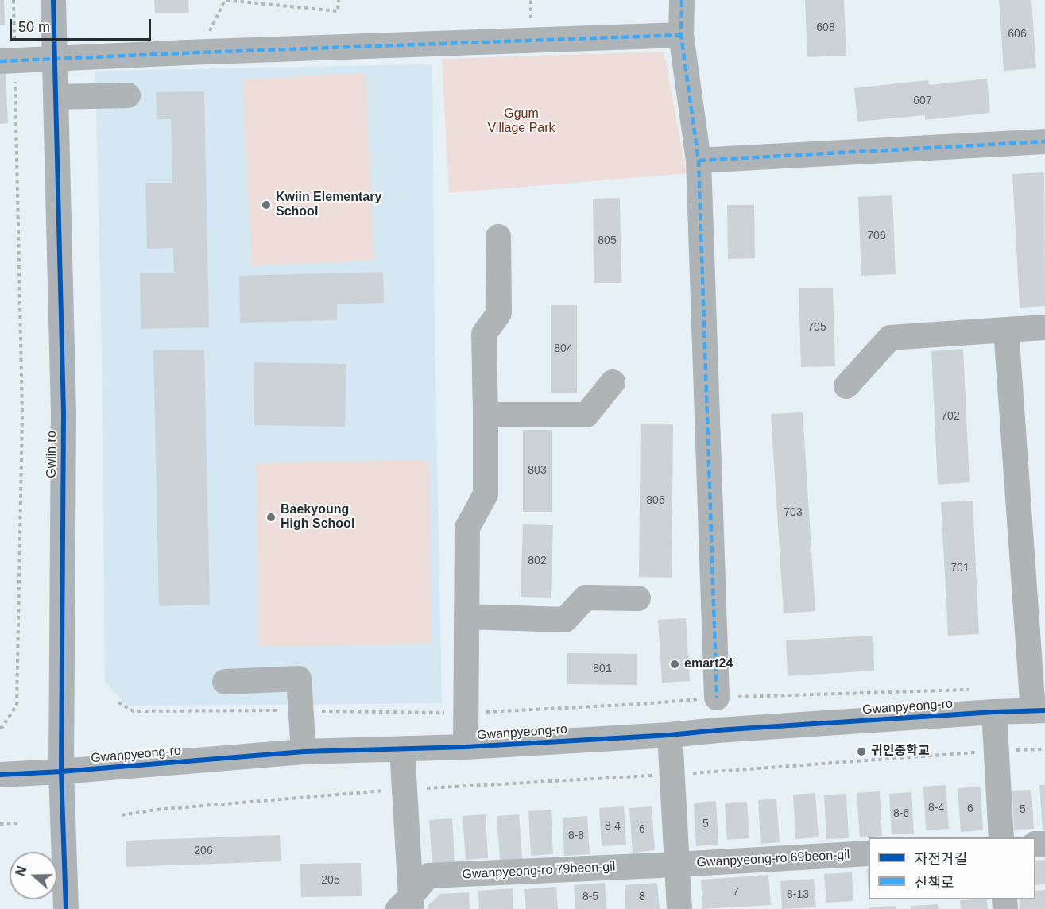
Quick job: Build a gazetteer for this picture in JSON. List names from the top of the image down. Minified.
{"streets":{"street":["Gwiin-ro","Gwanpyeong-ro","Gwanpyeong-ro 69beon-gil","Gwanpyeong-ro 79beon-gil"]},"crossings":[["Gwiin-ro","Gwanpyeong-ro"],["Gwanpyeong-ro 69beon-gil","Gwanpyeong-ro 79beon-gil"]],"parks":["Ggum Village Park"],"places":["Kwiin Elementary School","Baekyoung High School","emart24","귀인중학교"],"house_numbers":["608","606","607","706","805","705","804","702","803","806","703","802","701","801","8-4","6","5","8-6","5","8-4","6","8-8","206","205","7","8-13","8-5","8"],"legend":["자전거길","산책로"],"scale_bar":"50 m","north":"left"}
